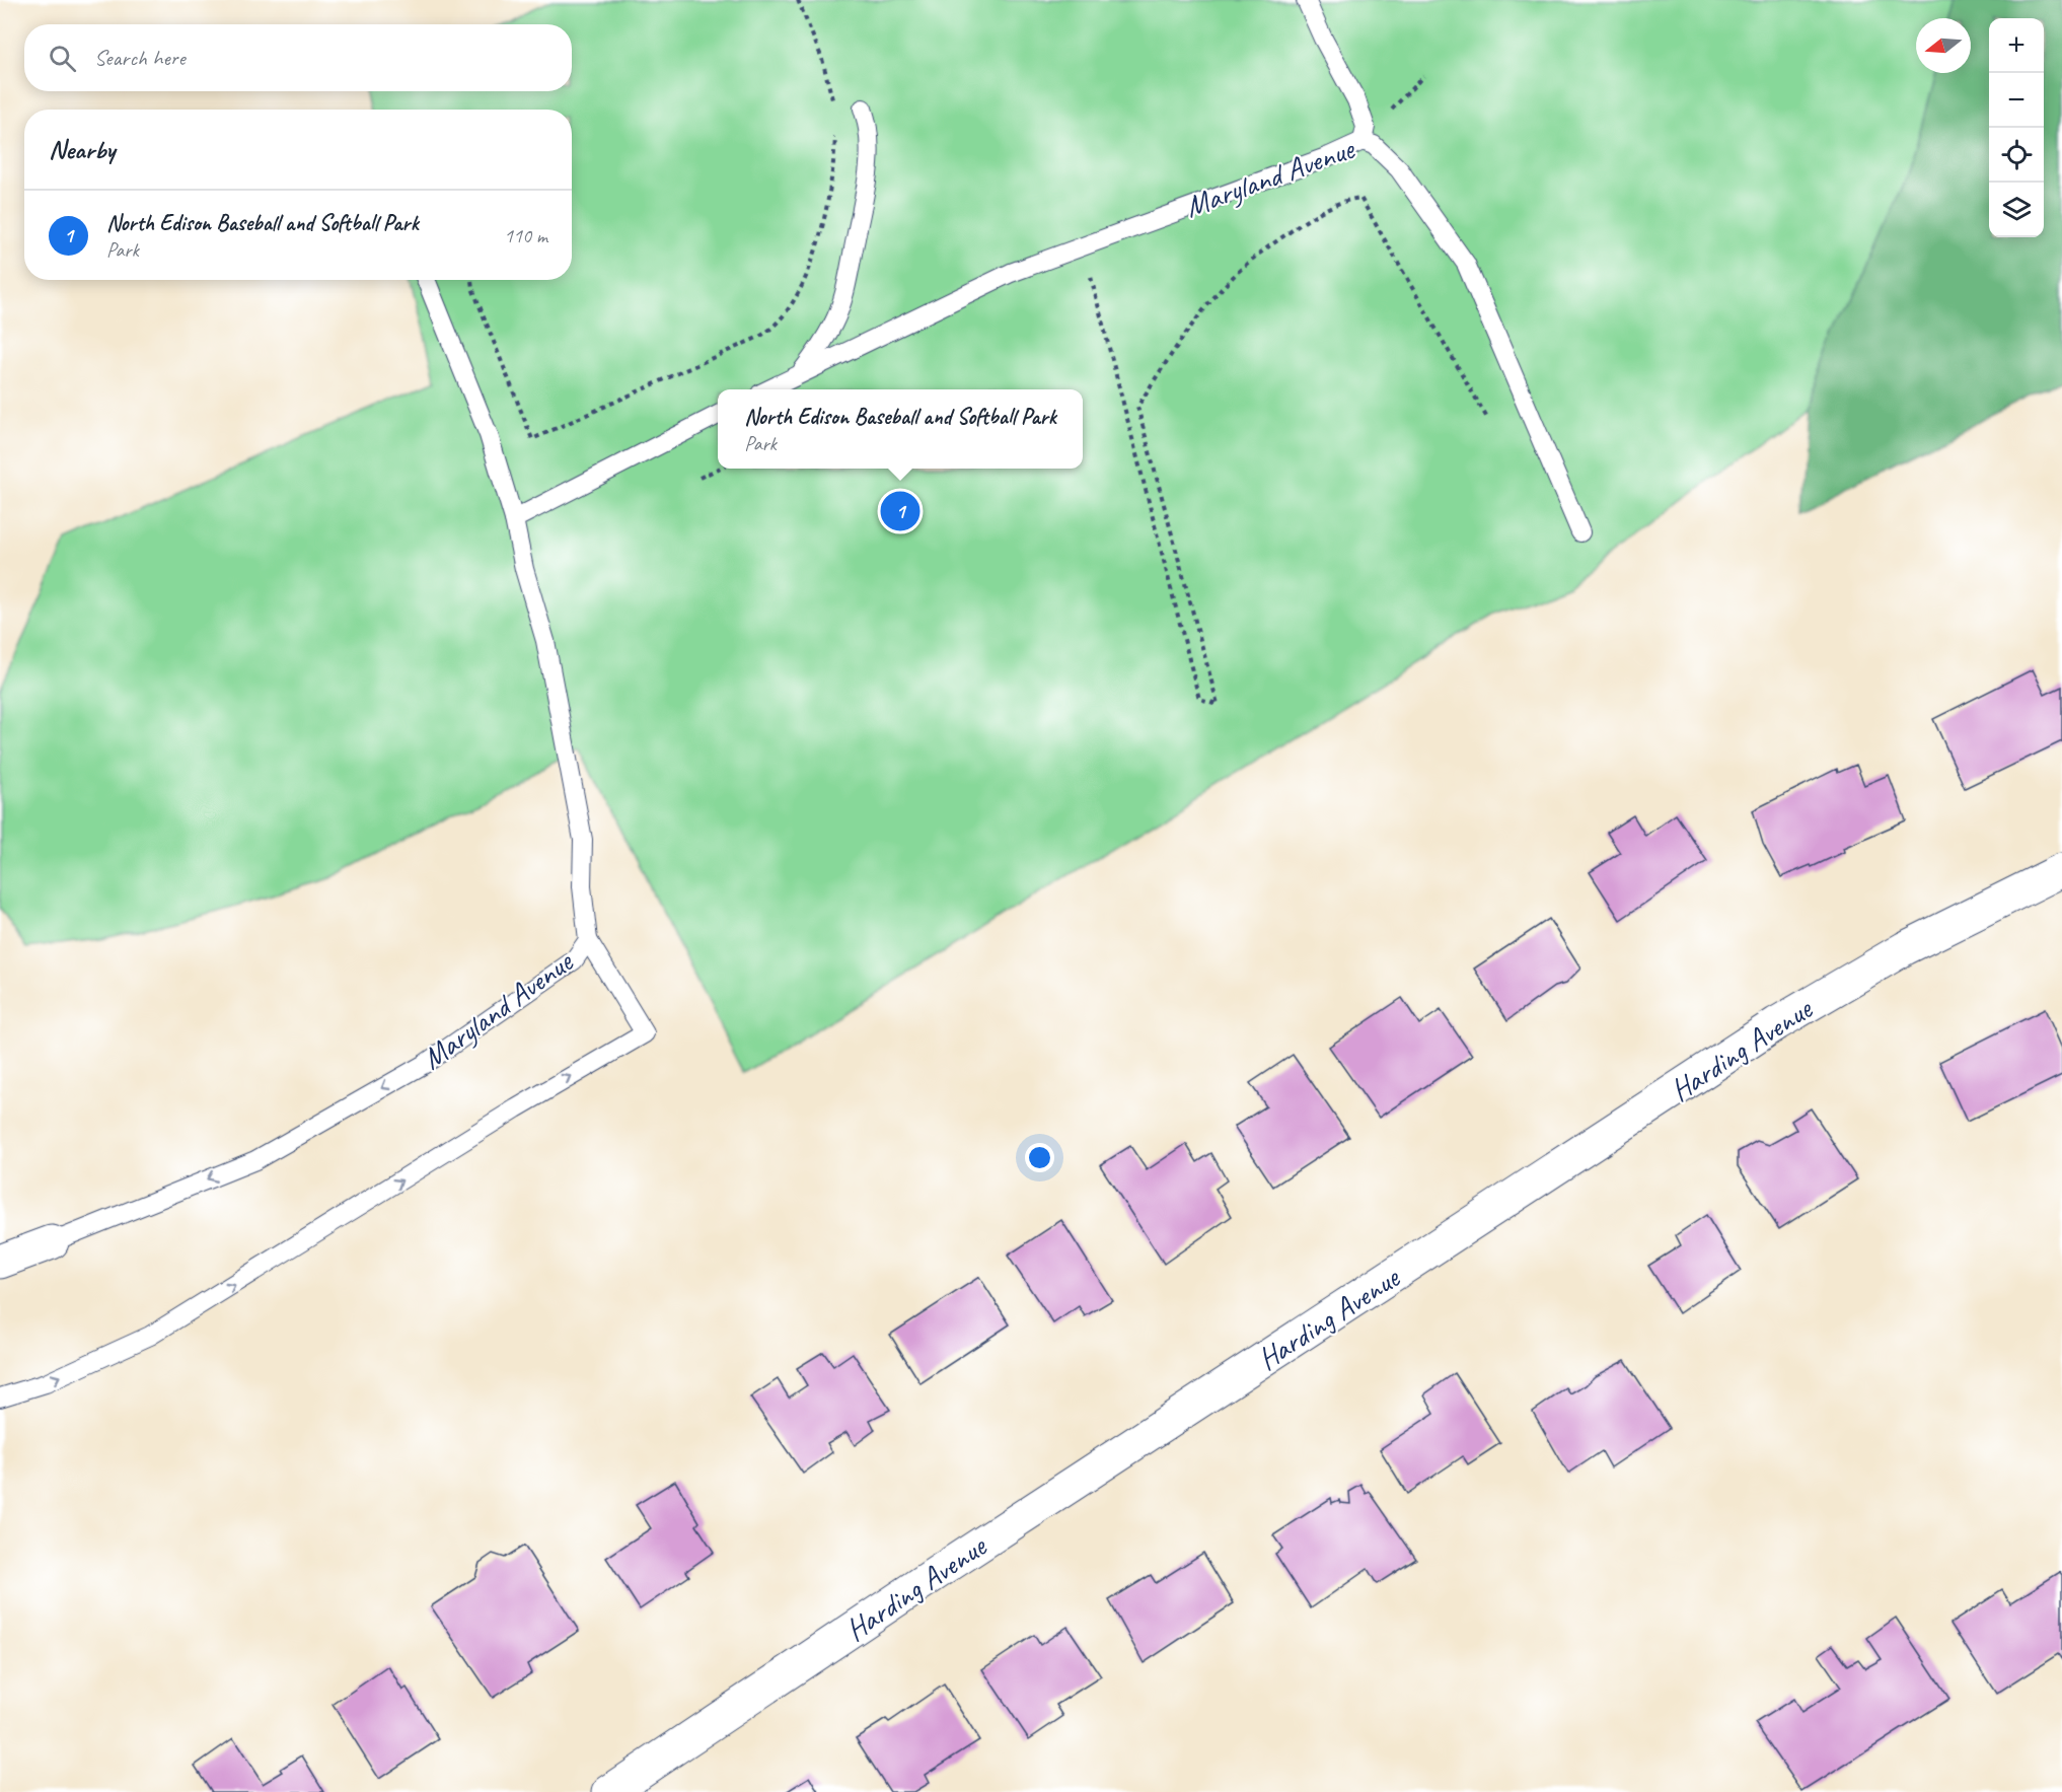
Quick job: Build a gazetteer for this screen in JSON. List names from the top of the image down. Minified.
{"streets":{"street":["Maryland Avenue","Harding Avenue"]},"north":"left","page":{"map_buttons":["+","−"],"search":"Search here","heading":"Nearby","list":[{"mark":"1","name":"North Edison Baseball and Softball Park","note":"Park","value":"110 m"}],"popup":["North Edison Baseball and Softball Park","Park"],"pins":"1"}}
